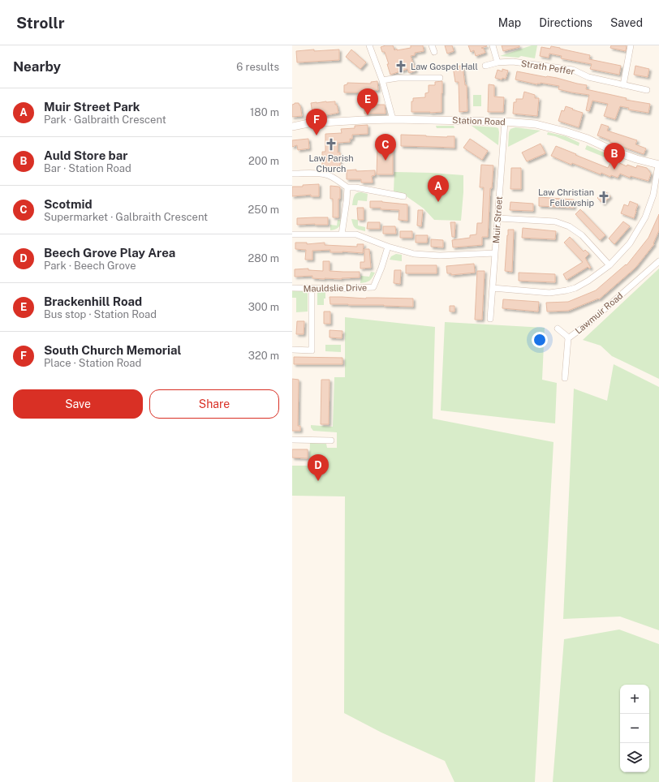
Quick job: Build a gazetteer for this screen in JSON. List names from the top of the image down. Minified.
{"streets":{"main road":["Station Road"],"street":["Strath Peffer","Muir Street","Mauldslie Drive","Lawmuir Road"]},"crossings":[["Station Road","Muir Street"]],"places":{"church":["Law Gospel Hall","Law Parish Church","Law Christian Fellowship"]},"page":{"header":"Strollr","nav":["Map","Directions","Saved"],"heading":["Nearby","6 results"],"list":[{"mark":"A","name":"Muir Street Park","note":"Park · Galbraith Crescent","value":"180 m"},{"mark":"B","name":"Auld Store bar","note":"Bar · Station Road","value":"200 m"},{"mark":"C","name":"Scotmid","note":"Supermarket · Galbraith Crescent","value":"250 m"},{"mark":"D","name":"Beech Grove Play Area","note":"Park · Beech Grove","value":"280 m"},{"mark":"E","name":"Brackenhill Road","note":"Bus stop · Station Road","value":"300 m"},{"mark":"F","name":"South Church Memorial","note":"Place · Station Road","value":"320 m"}],"pins":["E","F","C","B","A","D"],"buttons":["Save","Share"],"map_buttons":["+","−"]}}
